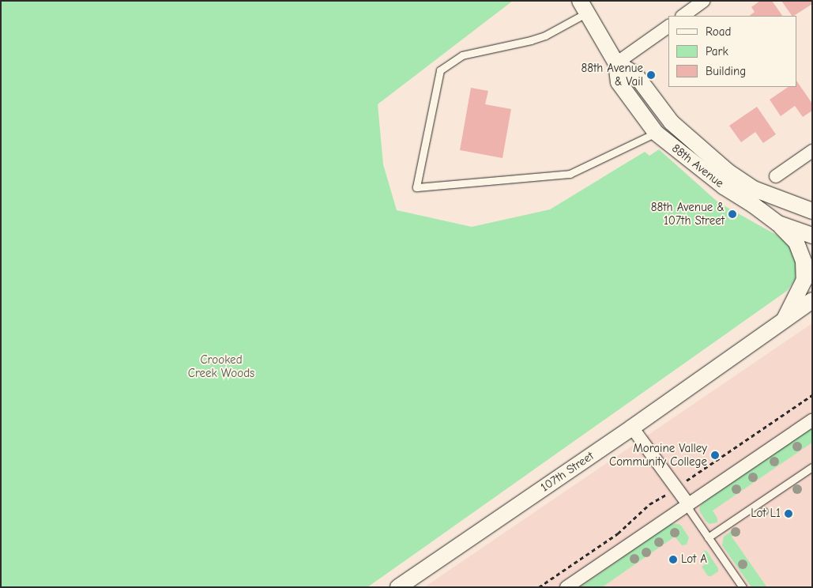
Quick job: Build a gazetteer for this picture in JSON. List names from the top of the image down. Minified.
{"streets":{"street":["88th Avenue","107th Street"]},"parks":["Crooked Creek Woods"],"places":["88th Avenue & Vail","88th Avenue & 107th Street","Moraine Valley Community College","Lot L1","Lot A"],"legend":["Road","Park","Building"]}
